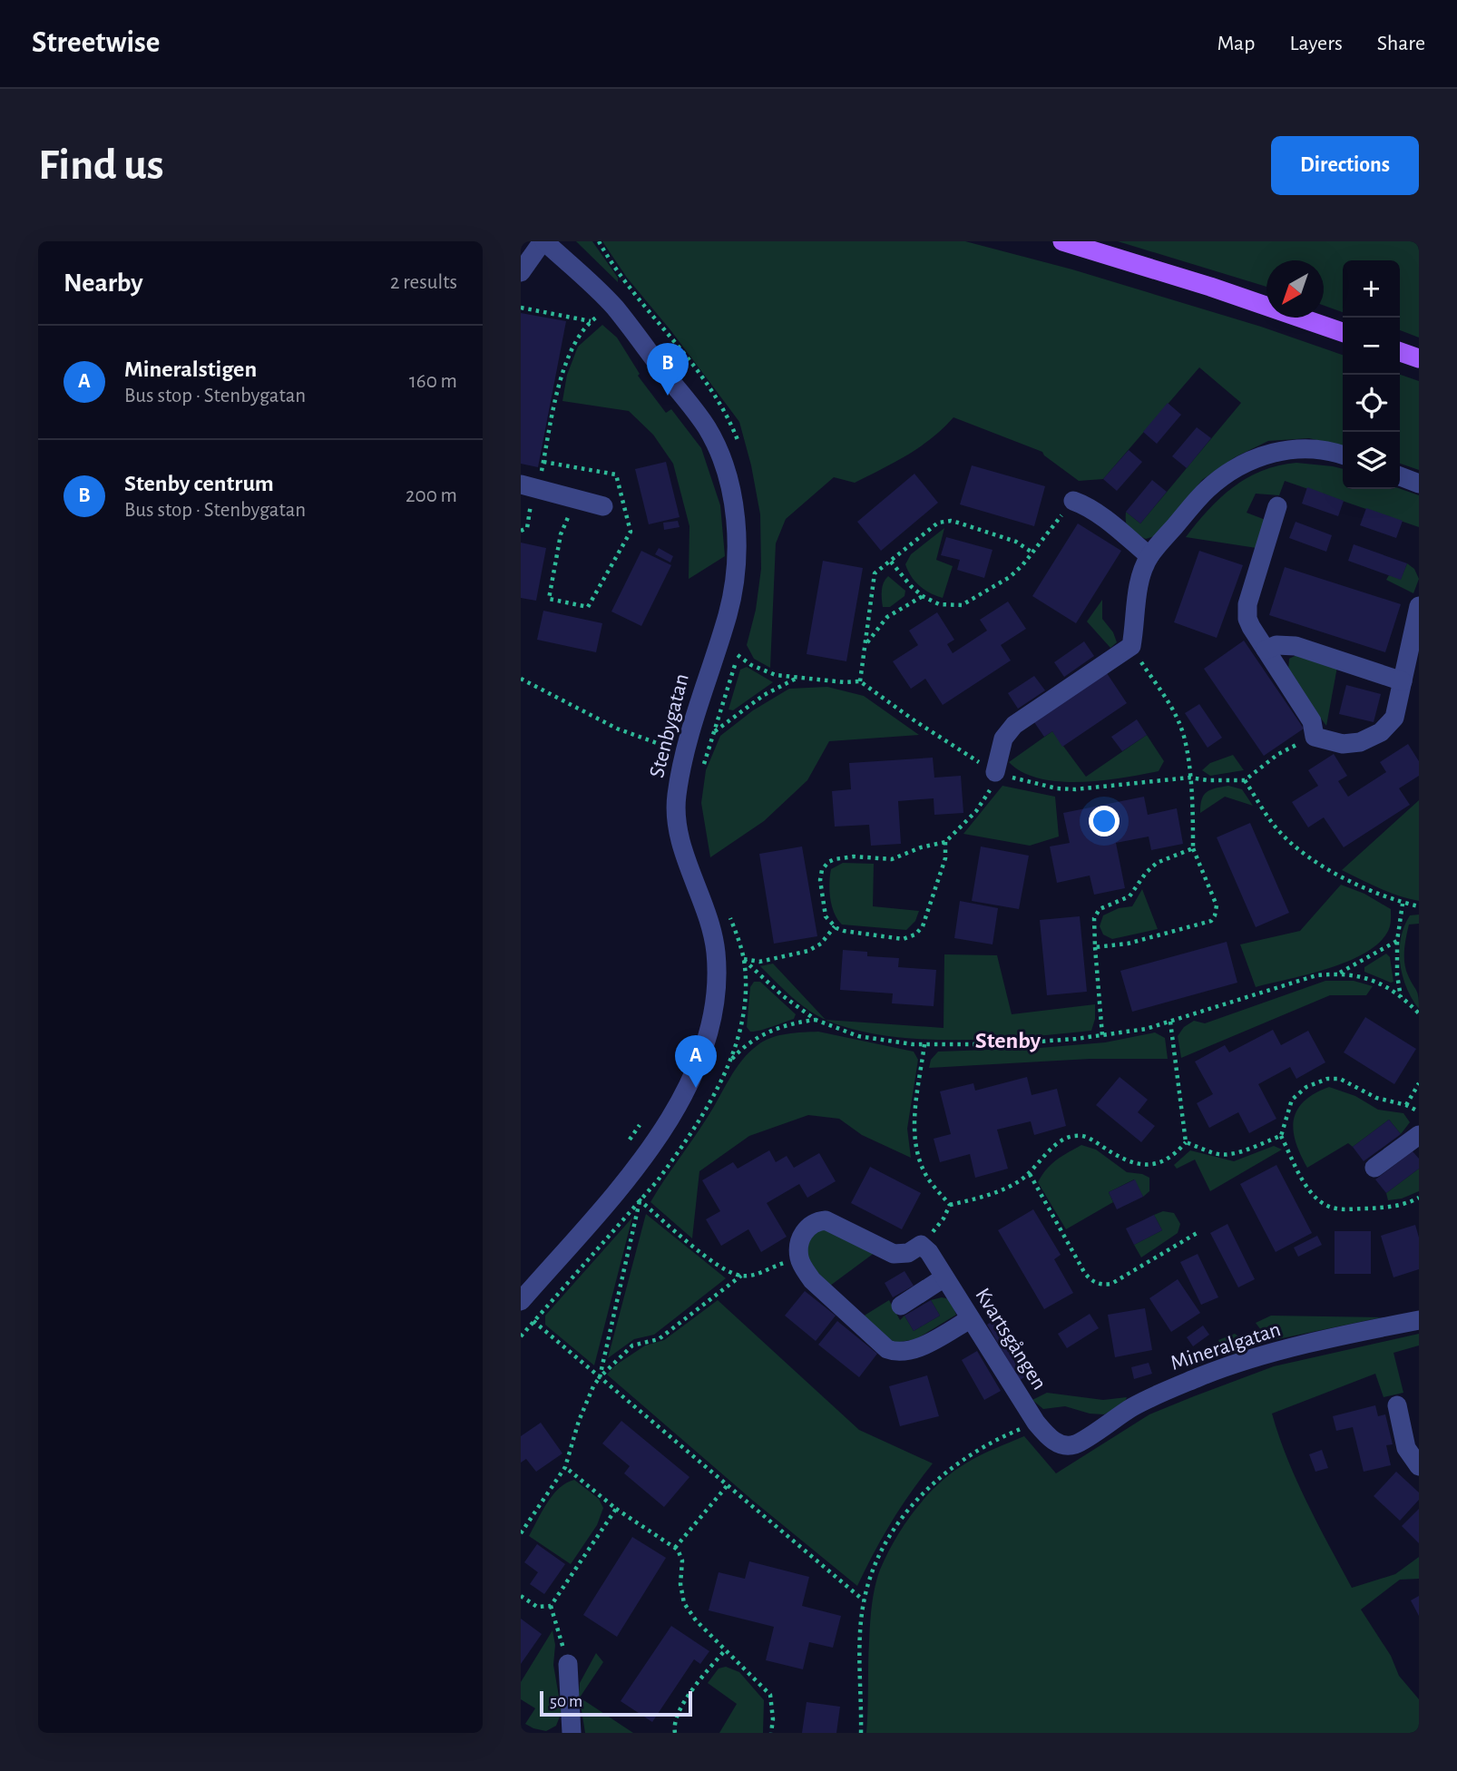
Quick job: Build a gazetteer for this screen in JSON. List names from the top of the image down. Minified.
{"streets":{"street":["Stenbygatan","Kvartsgången","Mineralgatan"]},"crossings":[["Kvartsgången","Mineralgatan"]],"districts":["Stenby"],"scale_bar":"50 m","north":"bottom left","page":{"header":"Streetwise","nav":["Map","Layers","Share"],"buttons":"Directions","title":"Find us","heading":["Nearby","2 results"],"map_buttons":["+","−"],"list":[{"mark":"A","name":"Mineralstigen","note":"Bus stop · Stenbygatan","value":"160 m"},{"mark":"B","name":"Stenby centrum","note":"Bus stop · Stenbygatan","value":"200 m"}],"pins":["B","A"],"scale":"50 m"}}
